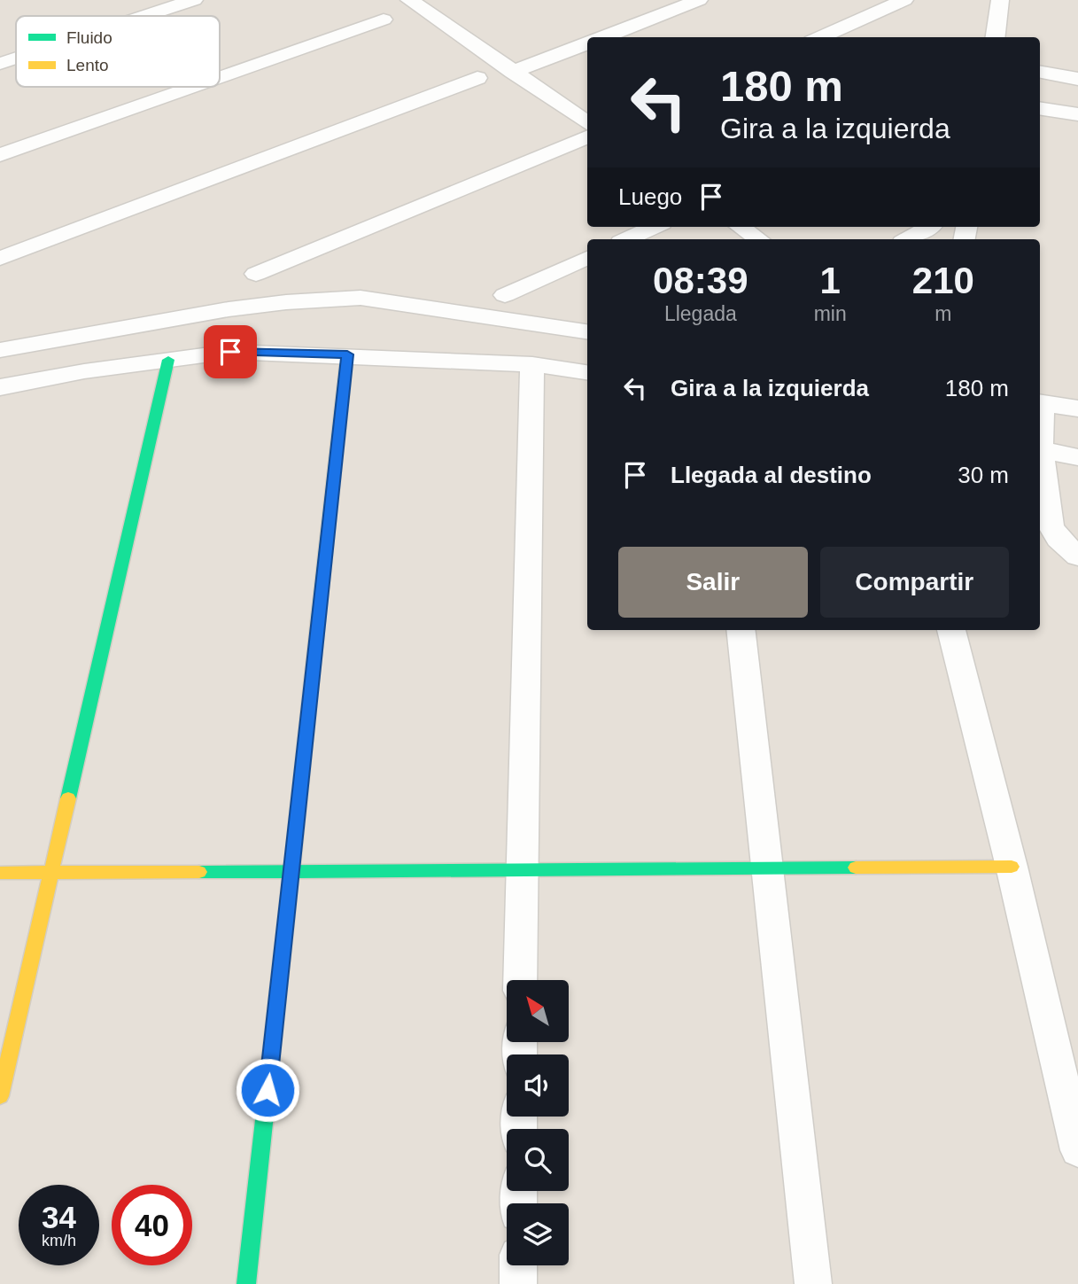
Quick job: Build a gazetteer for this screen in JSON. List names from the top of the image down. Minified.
{"legend":["Fluido","Lento"],"north":"top left","page":{"turn":["180 m","Gira a la izquierda"],"then":"Luego","eta":["08:39","Llegada","1","min","210","m"],"list":[{"name":"Gira a la izquierda","value":"180 m"},{"name":"Llegada al destino","value":"30 m"}],"buttons":["Salir","Compartir"],"speed":"34 km/h","limit":"40"}}
